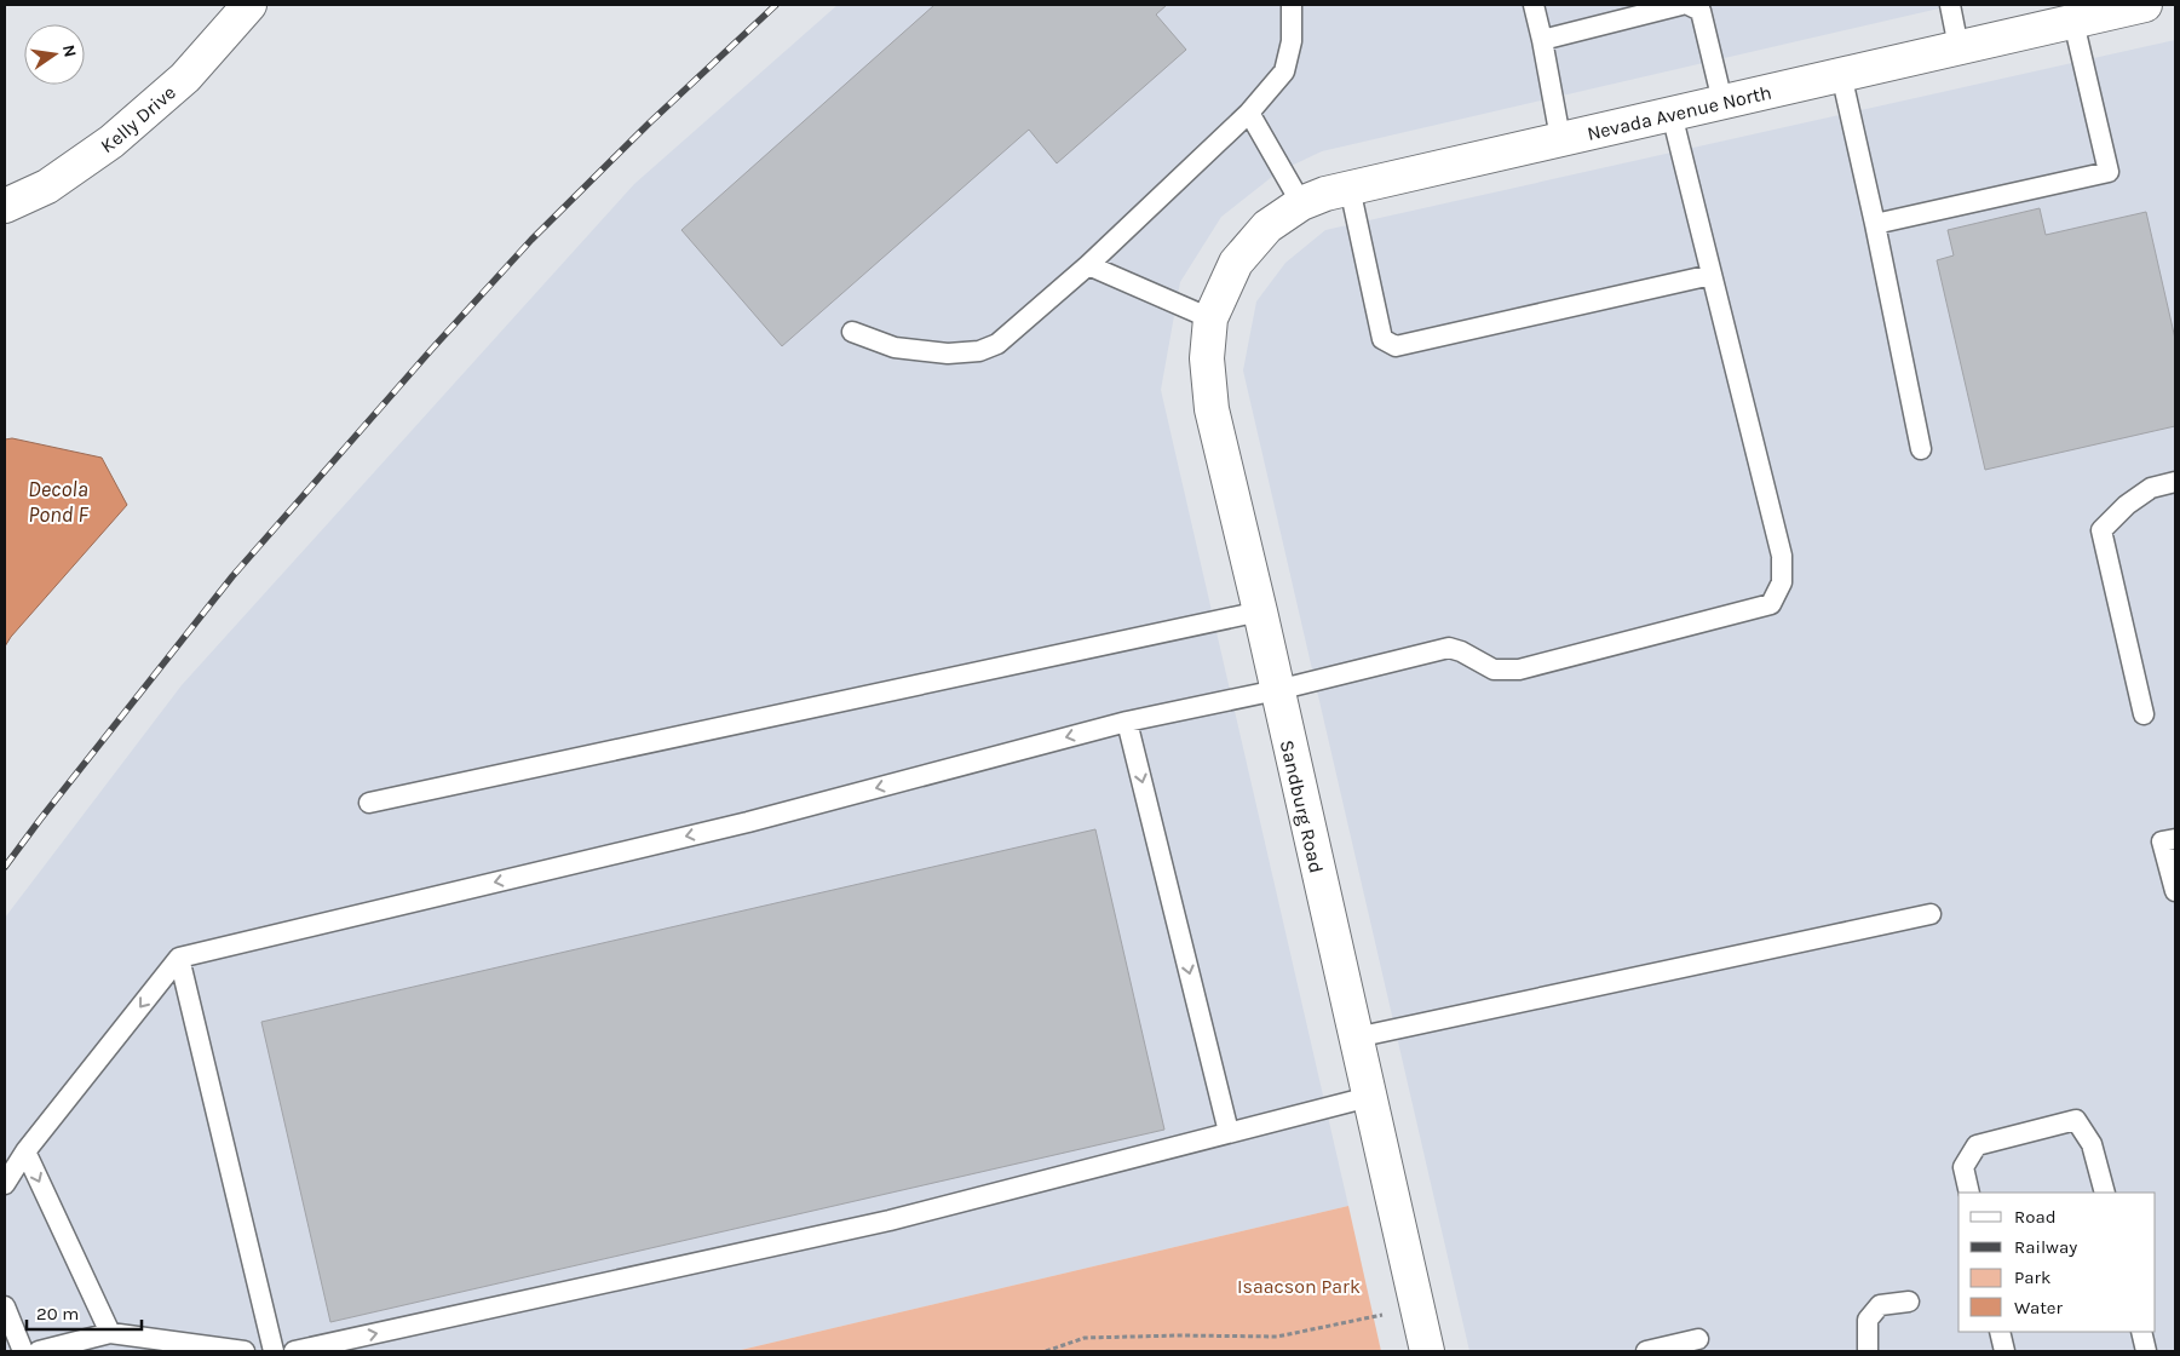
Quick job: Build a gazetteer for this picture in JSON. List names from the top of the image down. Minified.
{"streets":{"street":["Nevada Avenue North","Kelly Drive","Sandburg Road"]},"crossings":[["Nevada Avenue North","Sandburg Road"]],"water":["Decola Pond F"],"parks":["Isaacson Park"],"legend":["Road","Railway","Park","Water"],"scale_bar":"20 m","north":"right"}
